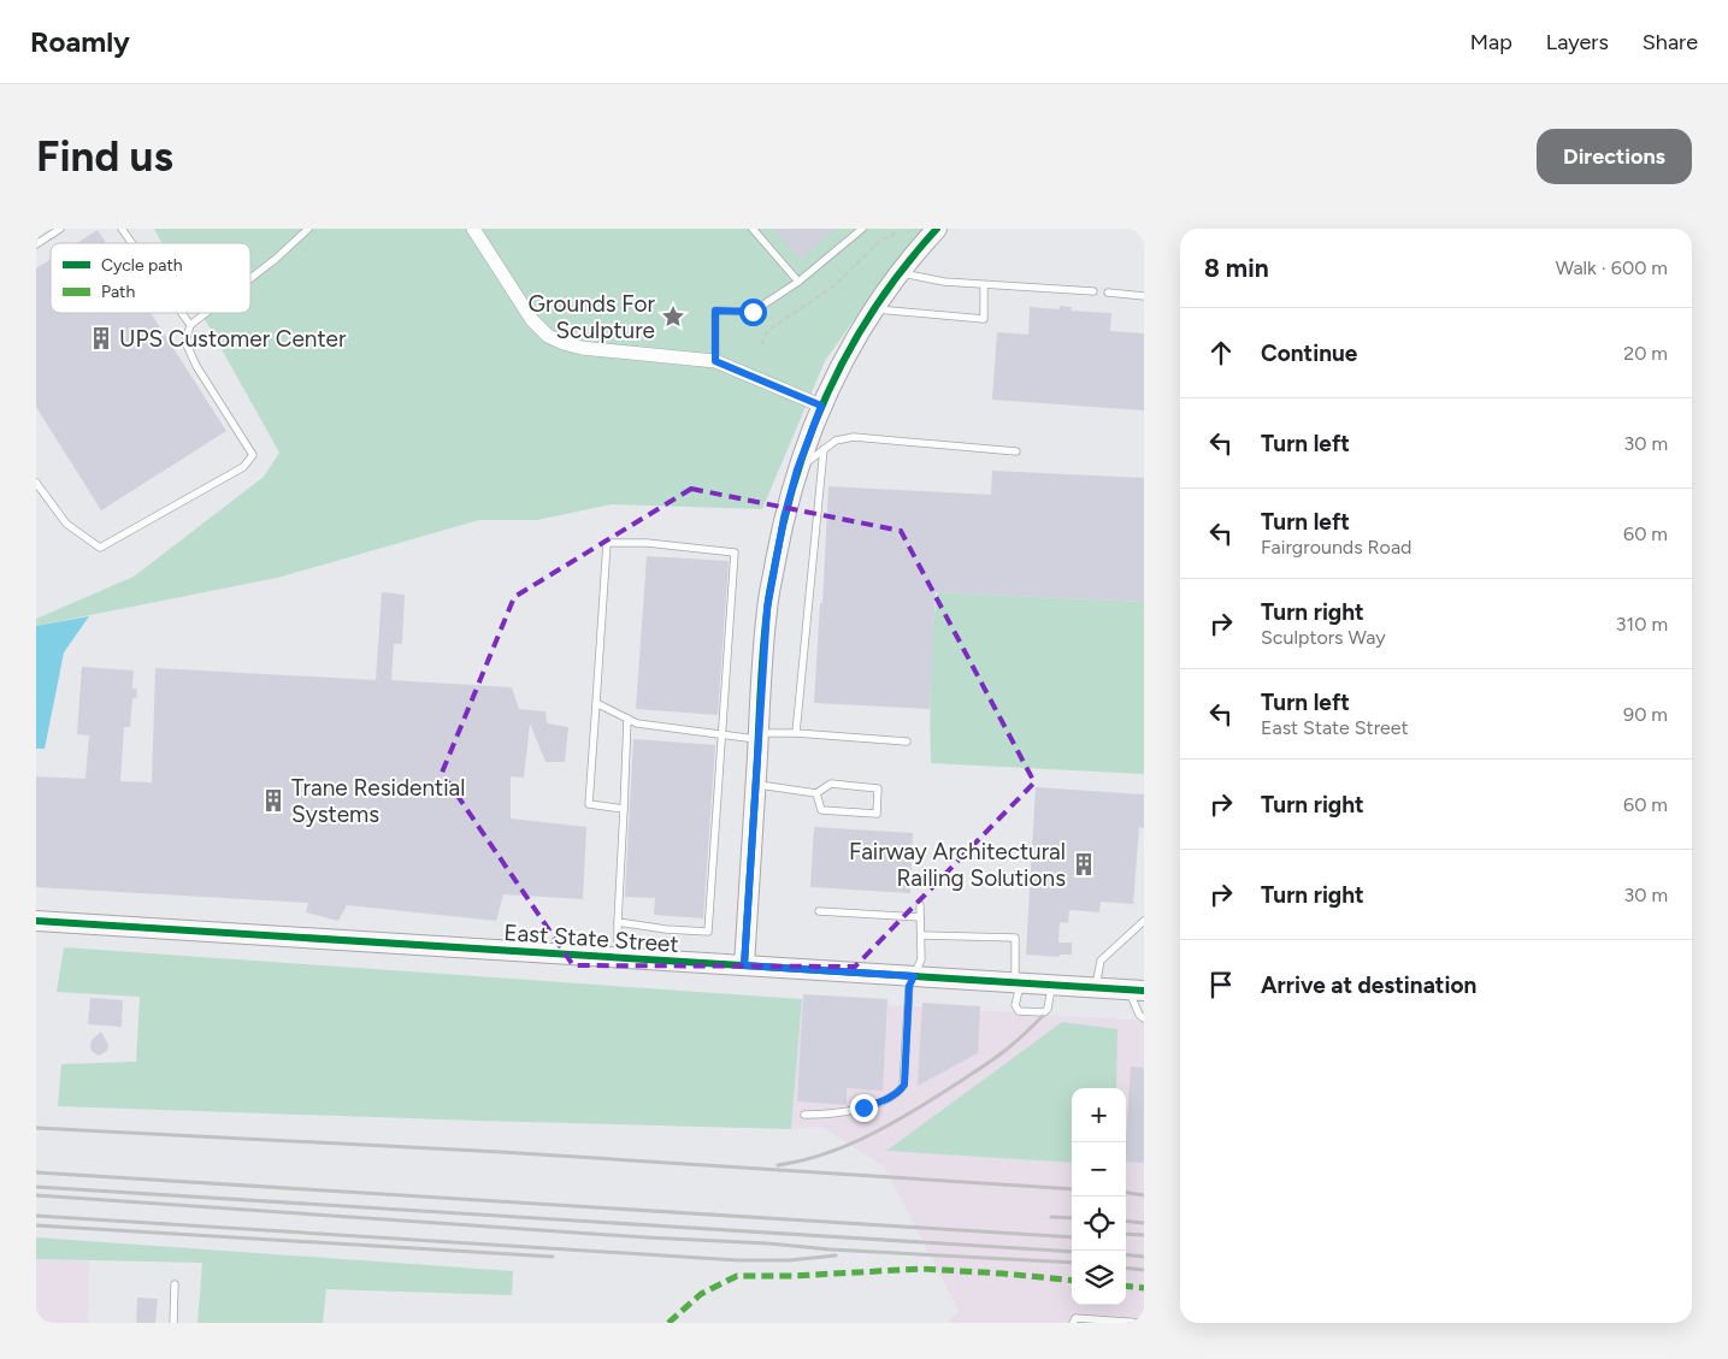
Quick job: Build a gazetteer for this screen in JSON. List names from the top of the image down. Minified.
{"streets":{"street":["East State Street"]},"places":{"place":["Grounds For Sculpture"],"building":["UPS Customer Center","Trane Residential Systems","Fairway Architectural Railing Solutions"]},"legend":["Cycle path","Path"],"page":{"header":"Roamly","nav":["Map","Layers","Share"],"buttons":"Directions","title":"Find us","heading":["8 min","Walk · 600 m"],"list":[["Continue","20 m"],["Turn left","30 m"],["Turn left","Fairgrounds Road","60 m"],["Turn right","Sculptors Way","310 m"],["Turn left","East State Street","90 m"],["Turn right","60 m"],["Turn right","30 m"],"Arrive at destination"],"map_buttons":["+","−"]}}
